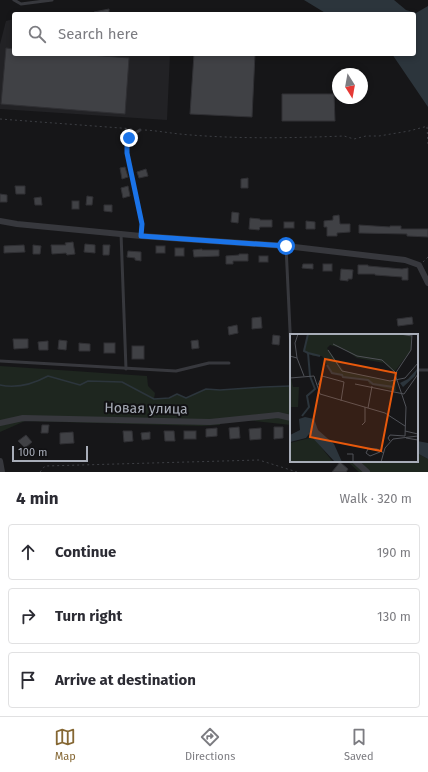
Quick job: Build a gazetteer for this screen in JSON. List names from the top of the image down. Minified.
{"streets":{"street":["Новая улица"]},"scale_bar":"100 m","north":"bottom","page":{"search":"Search here","scale":"100 m","heading":["4 min","Walk · 320 m"],"list":[["Continue","190 m"],["Turn right","130 m"],"Arrive at destination"],"nav":["Map","Directions","Saved"]}}
